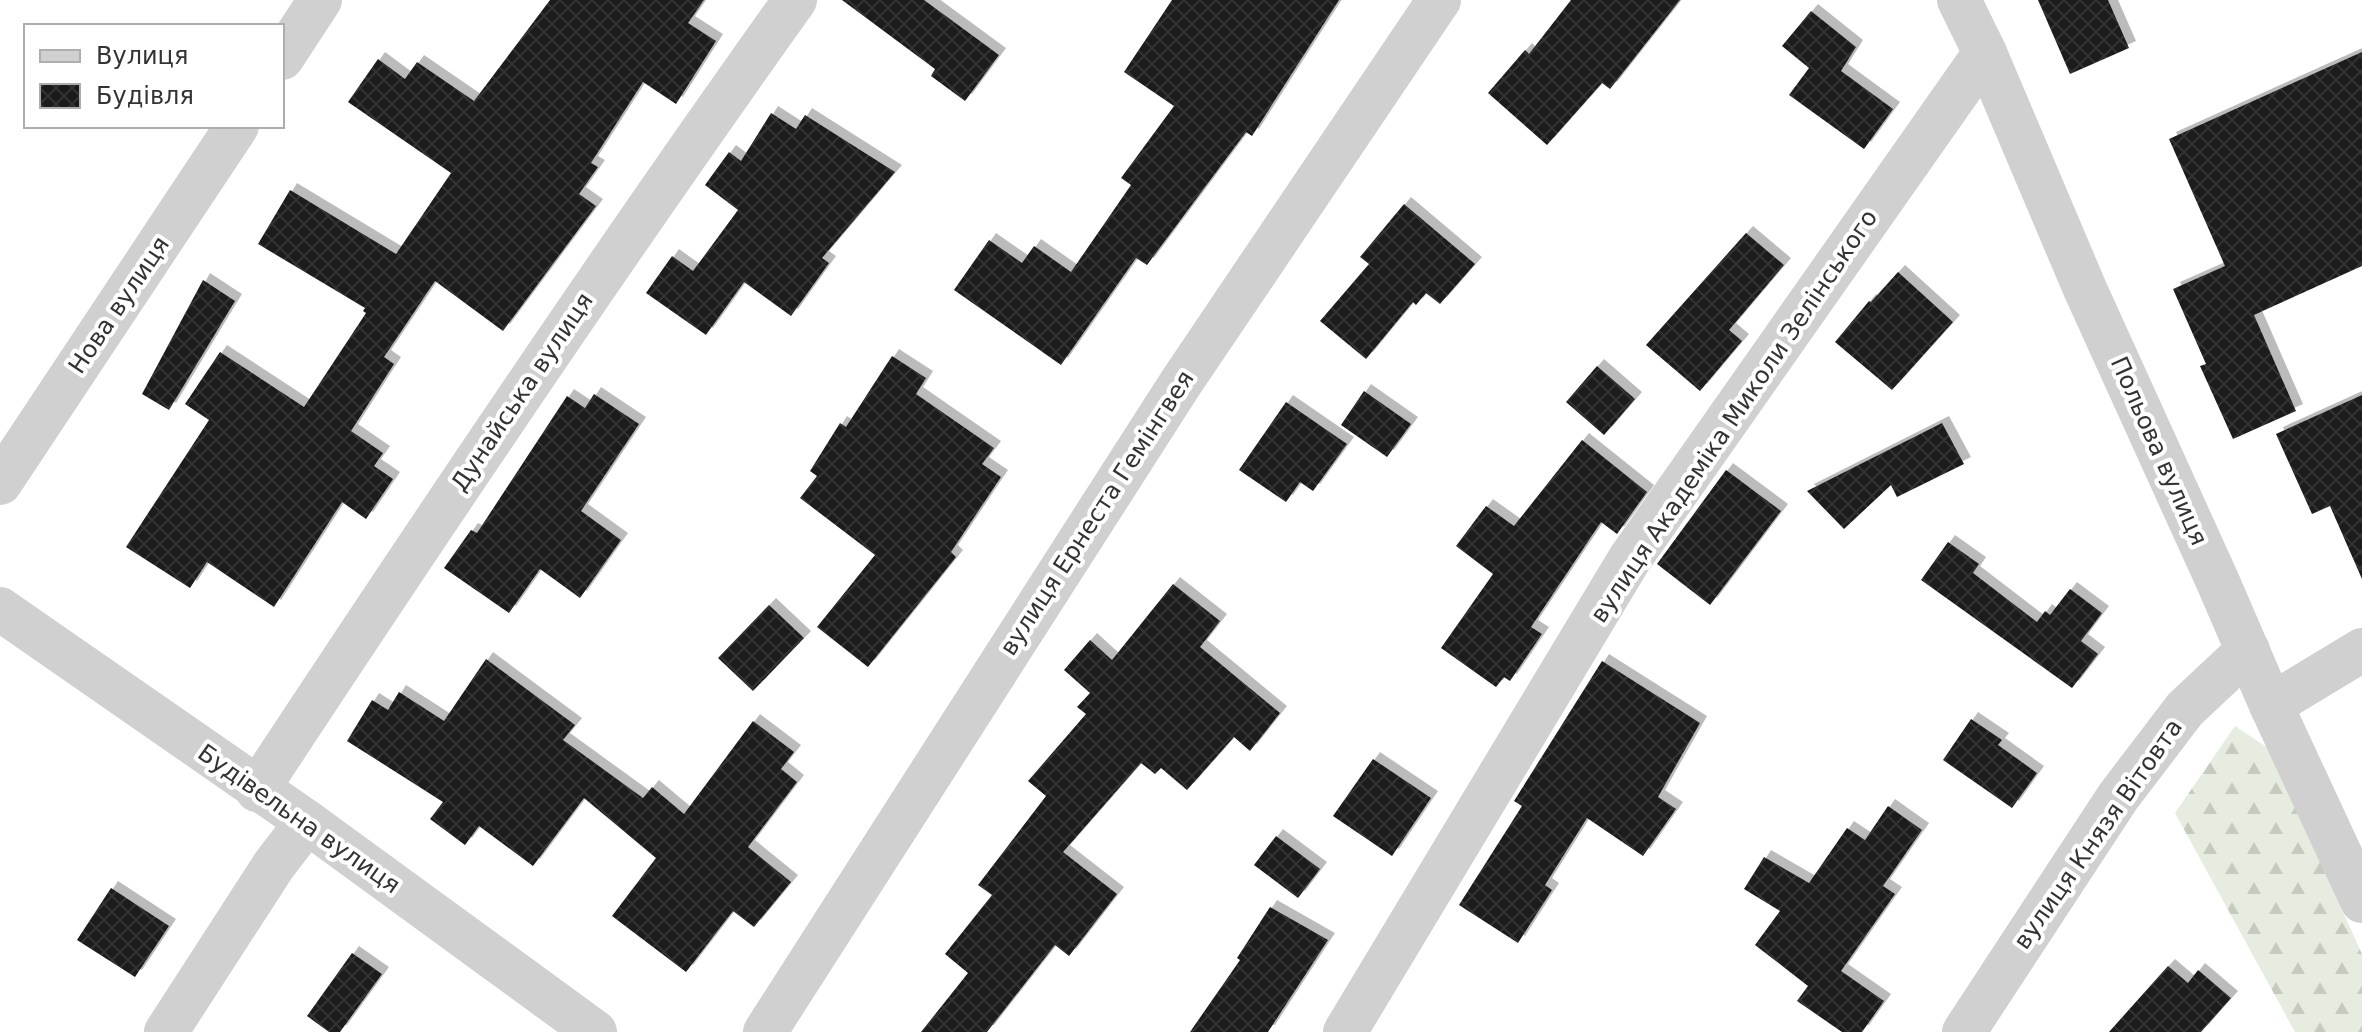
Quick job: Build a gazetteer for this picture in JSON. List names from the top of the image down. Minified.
{"streets":{"street":["Нова вулиця","Дунайська вулиця","вулиця Академіка Миколи Зелінського","Польова вулиця","вулиця Ернеста Гемінгвея","Будівельна вулиця","вулиця Князя Вітовта"]},"crossings":[["Дунайська вулиця","Будівельна вулиця"],["вулиця Академіка Миколи Зелінського","Польова вулиця"],["Польова вулиця","вулиця Князя Вітовта"]],"legend":["Вулиця","Будівля"]}
